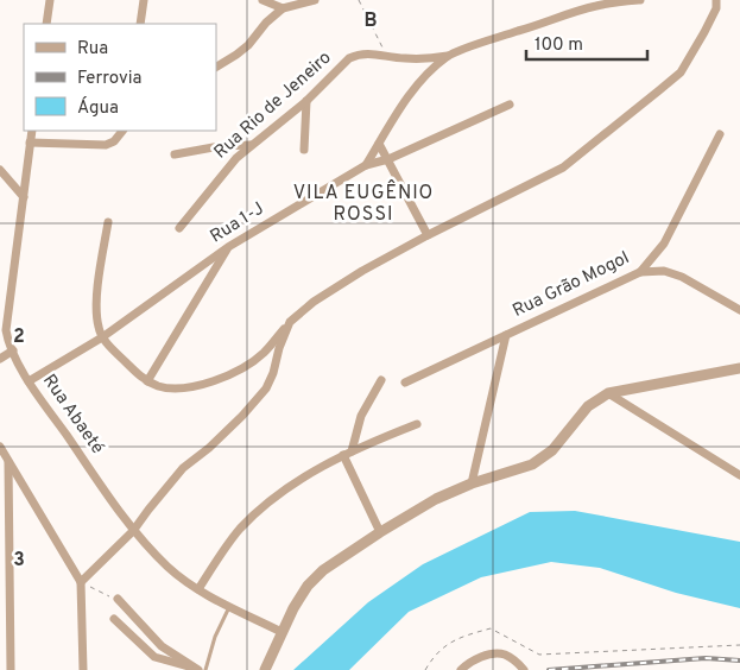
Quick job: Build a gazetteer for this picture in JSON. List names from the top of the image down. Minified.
{"streets":{"street":["Rua Rio de Jeneiro","Rua 1-J","Rua Grão Mogol","Rua Abaeté"]},"crossings":[["Rua 1-J","Rua Abaeté"]],"districts":["VILA EUGÊNIO ROSSI"],"legend":["Rua","Ferrovia","Água"],"scale_bar":"100 m","grid":{"columns":["B"],"rows":["2","3"]}}
